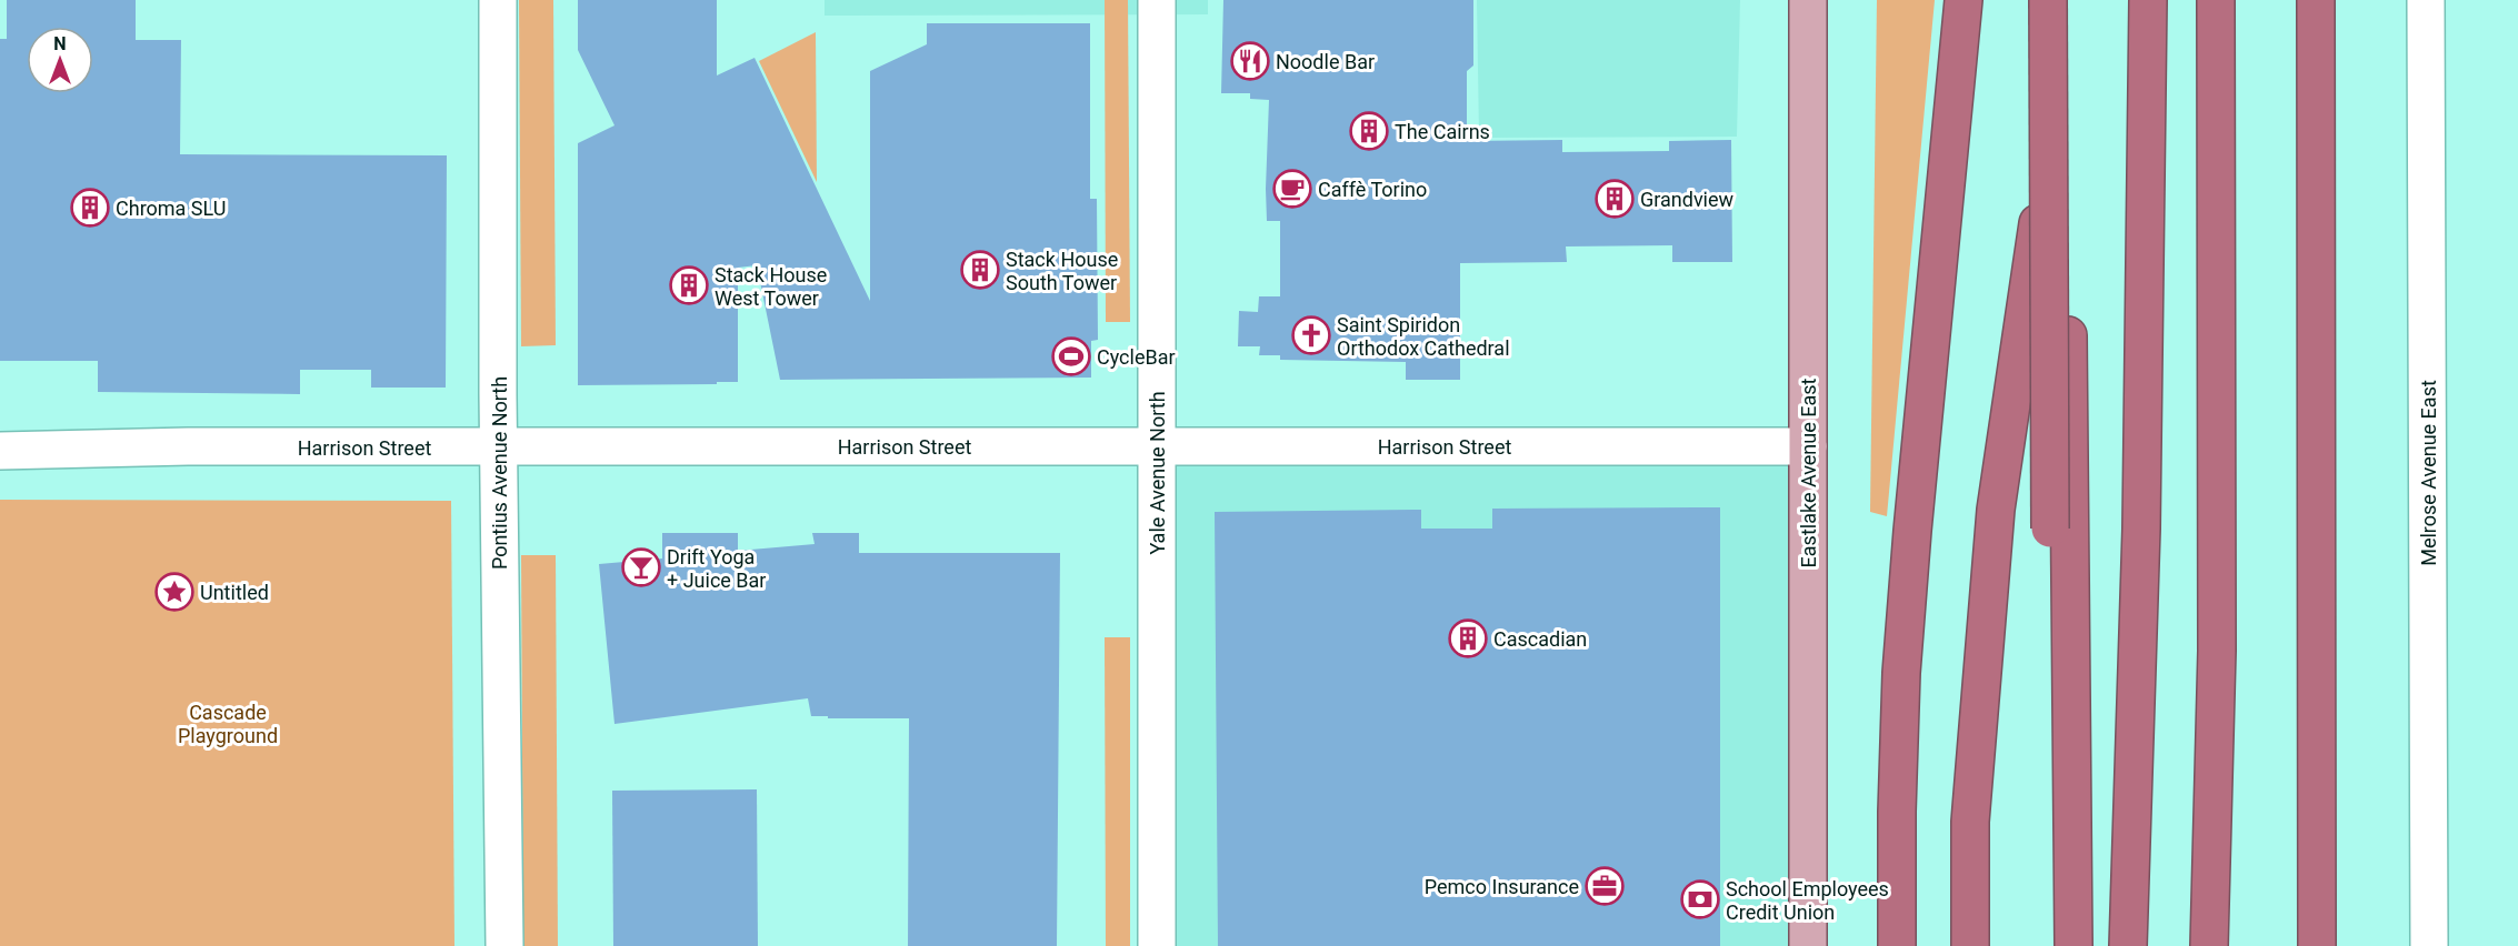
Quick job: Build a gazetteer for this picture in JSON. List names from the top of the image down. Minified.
{"streets":{"main road":["Eastlake Avenue East"],"street":["Harrison Street","Pontius Avenue North","Yale Avenue North","Melrose Avenue East"]},"crossings":[["Harrison Street","Pontius Avenue North"],["Harrison Street","Yale Avenue North"],["Harrison Street","Eastlake Avenue East"]],"parks":["Cascade Playground"],"places":{"restaurant":["Noodle Bar"],"building":["The Cairns","Grandview","Chroma SLU","Stack House South Tower","Stack House West Tower","Cascadian"],"cafe":["Caffè Torino"],"church":["Saint Spiridon Orthodox Cathedral"],"sports":["CycleBar"],"bar":["Drift Yoga + Juice Bar"],"place":["Untitled"],"office":["Pemco Insurance"],"bank":["School Employees Credit Union"]},"north":"top"}
